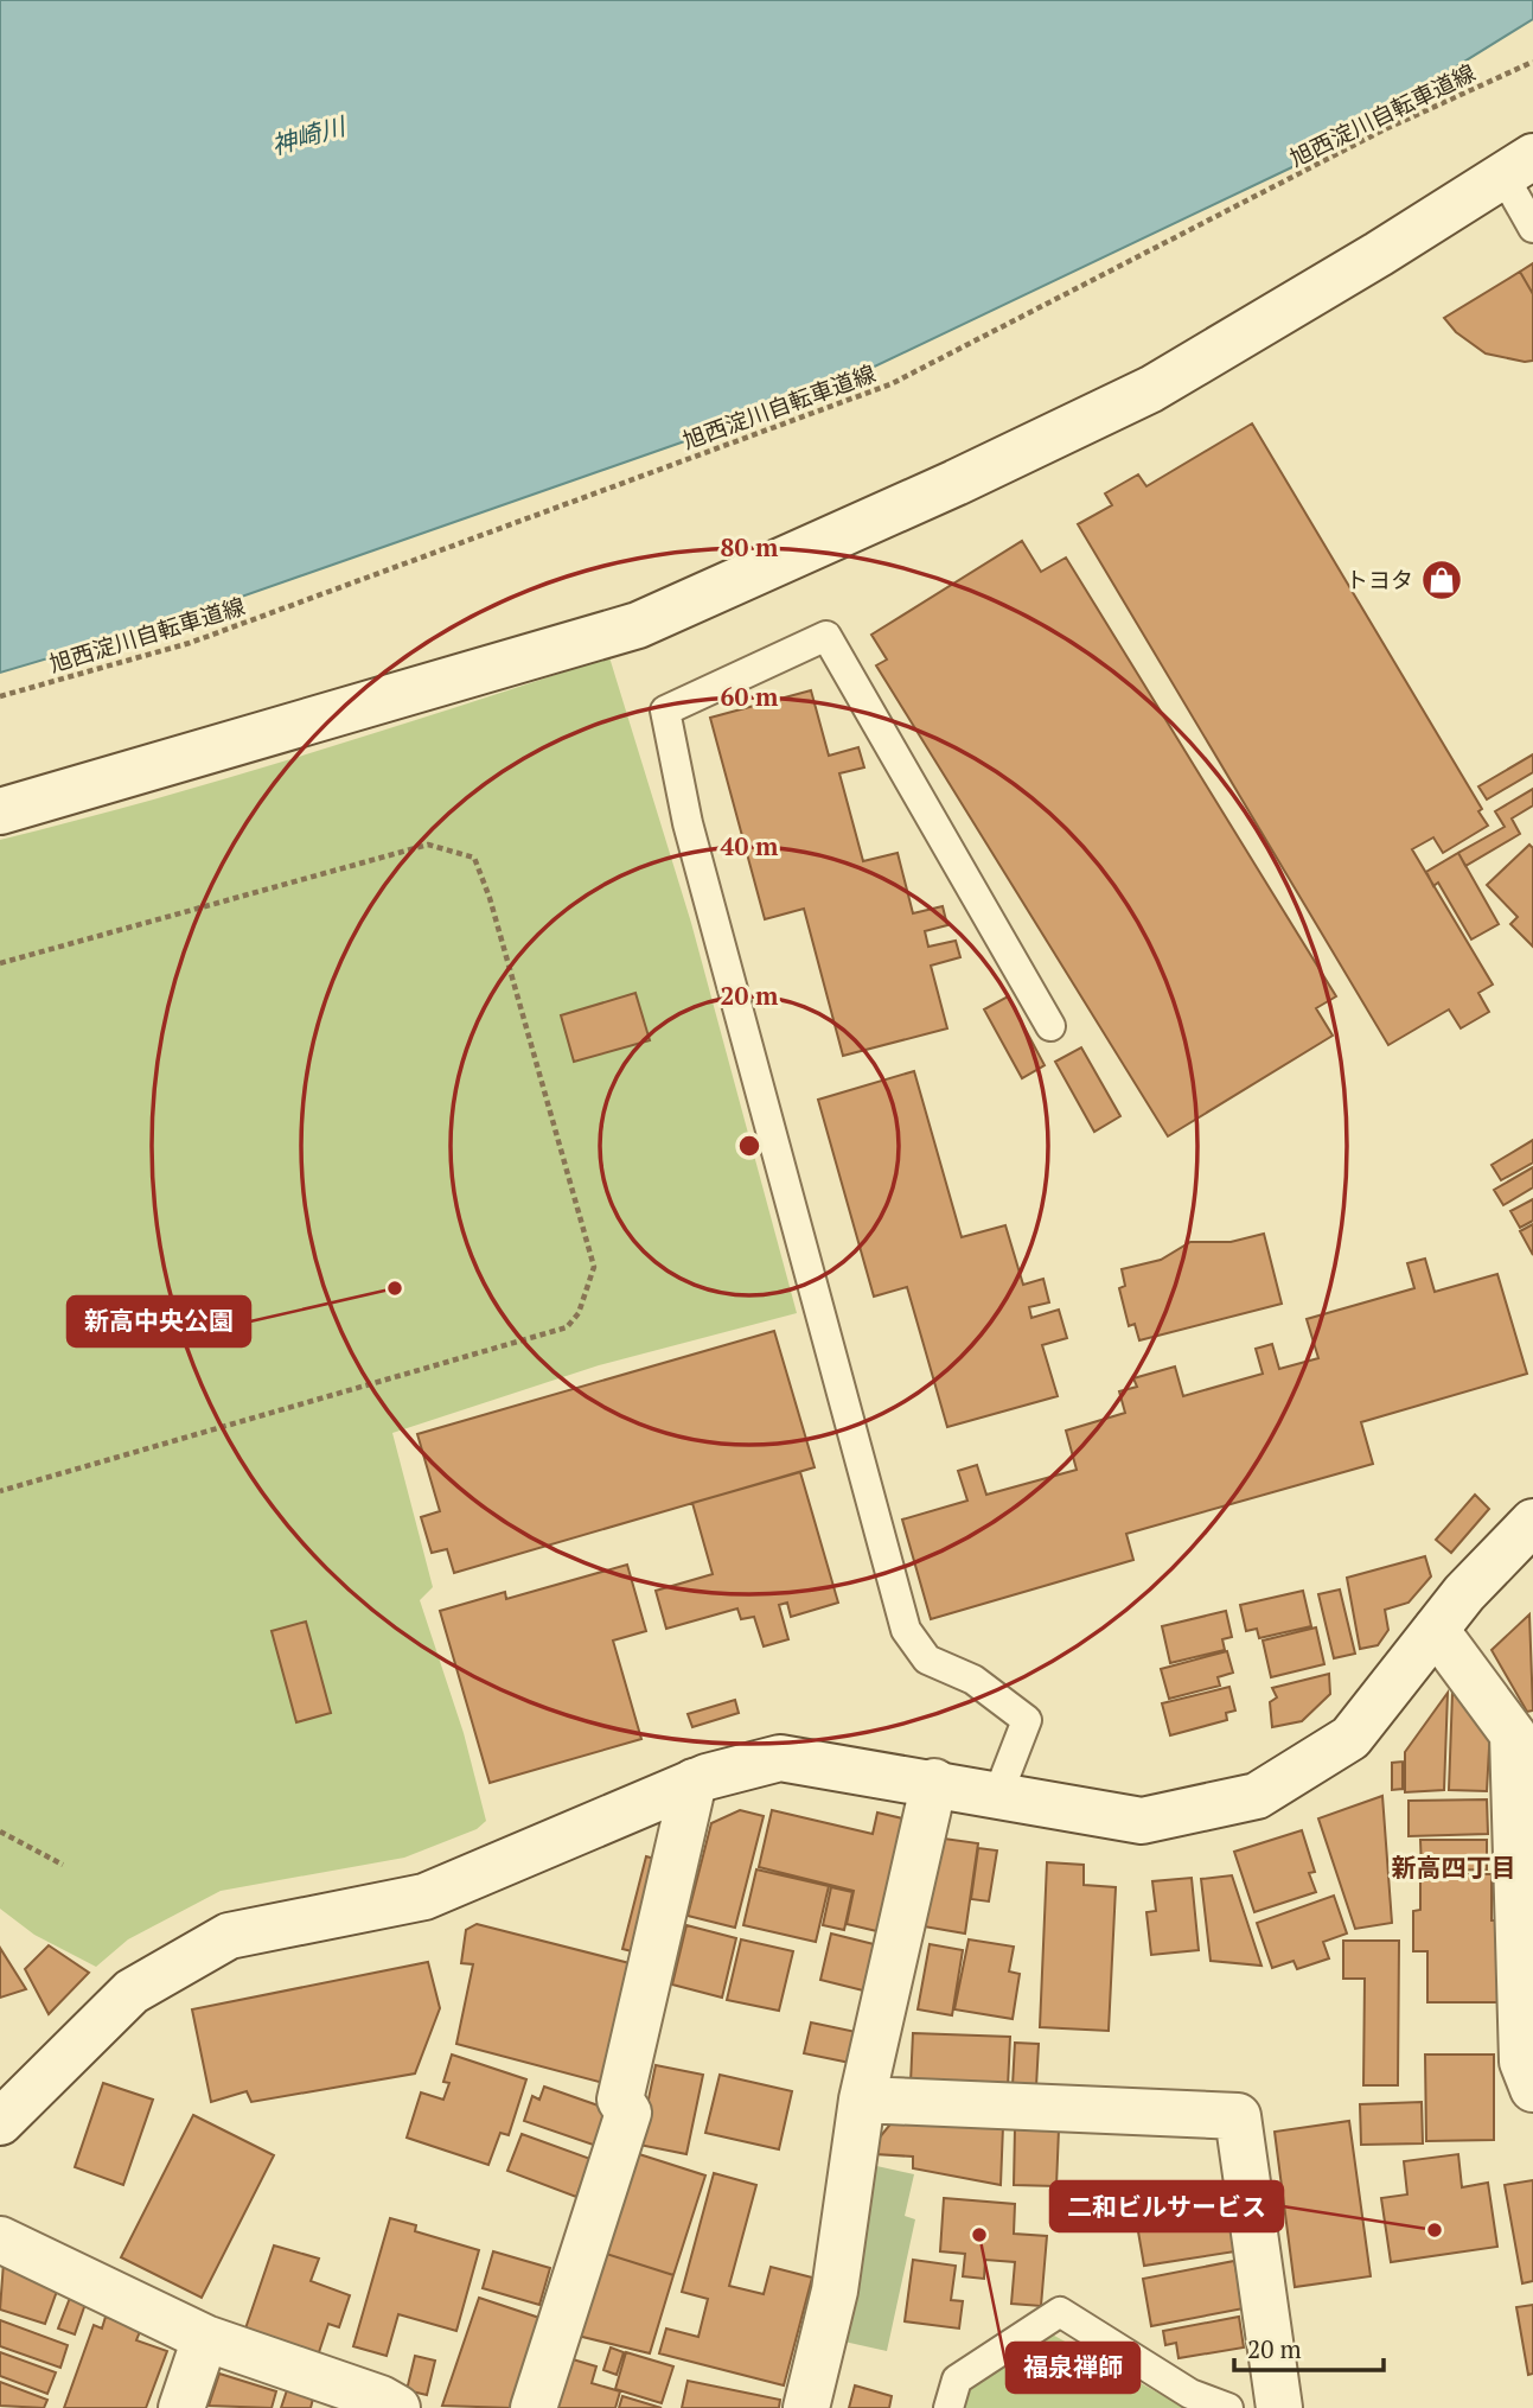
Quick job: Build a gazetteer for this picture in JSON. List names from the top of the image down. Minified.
{"streets":{"path":["旭西淀川自転車道線"]},"districts":["新高四丁目"],"water":["神崎川"],"places":{"shop":["トヨタ"],"other":["新高中央公園","二和ビルサービス","福泉禅師"]},"scale_bar":"20 m","rings":["80 m","60 m","40 m","20 m"]}
